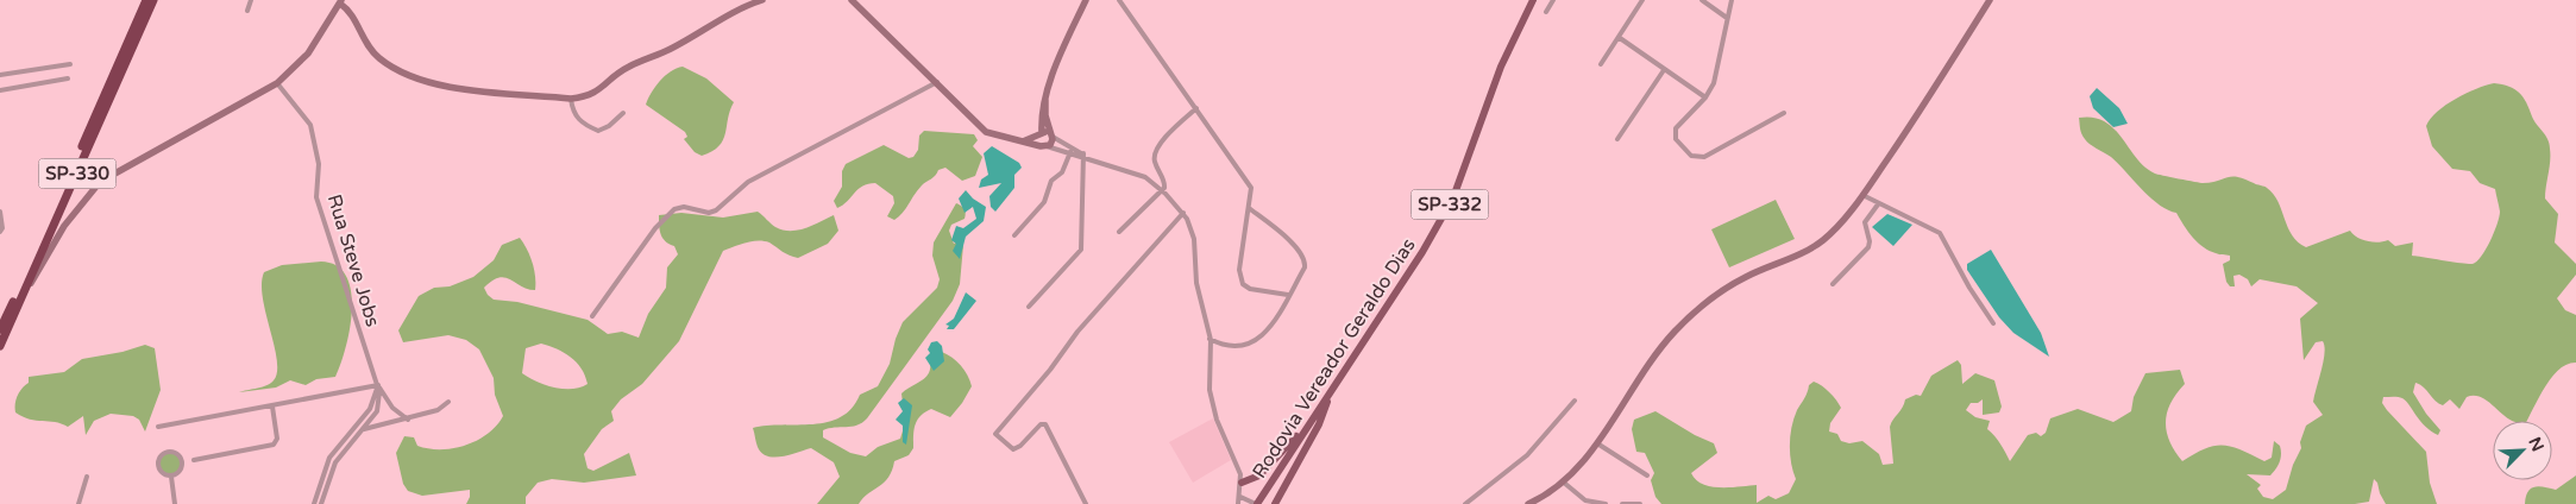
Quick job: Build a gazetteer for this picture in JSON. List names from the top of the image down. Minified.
{"streets":{"highway":["SP-330"],"main road":["SP-332","Rodovia Vereador Geraldo Dias"],"street":["Rua Steve Jobs"]},"north":"top right"}
